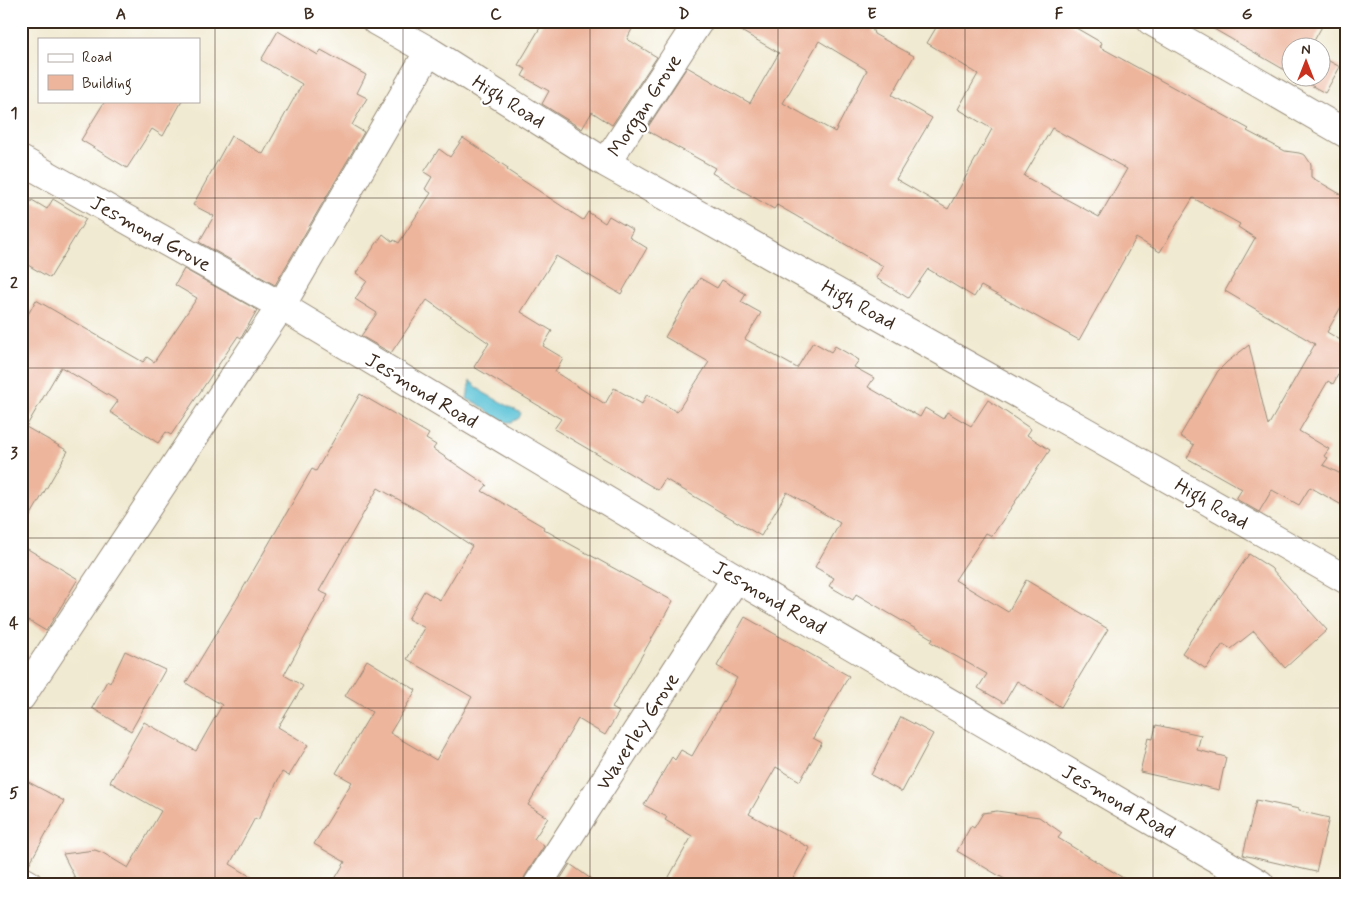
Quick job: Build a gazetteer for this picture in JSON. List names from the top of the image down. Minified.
{"streets":{"street":["High Road","Morgan Grove","Jesmond Grove","Jesmond Road","Waverley Grove"]},"crossings":[["High Road","Morgan Grove"],["Jesmond Grove","Jesmond Road"],["Jesmond Road","Waverley Grove"]],"legend":["Road","Building"],"north":"top","grid":{"columns":["A","B","C","D","E","F","G"],"rows":["1","2","3","4","5"]}}
